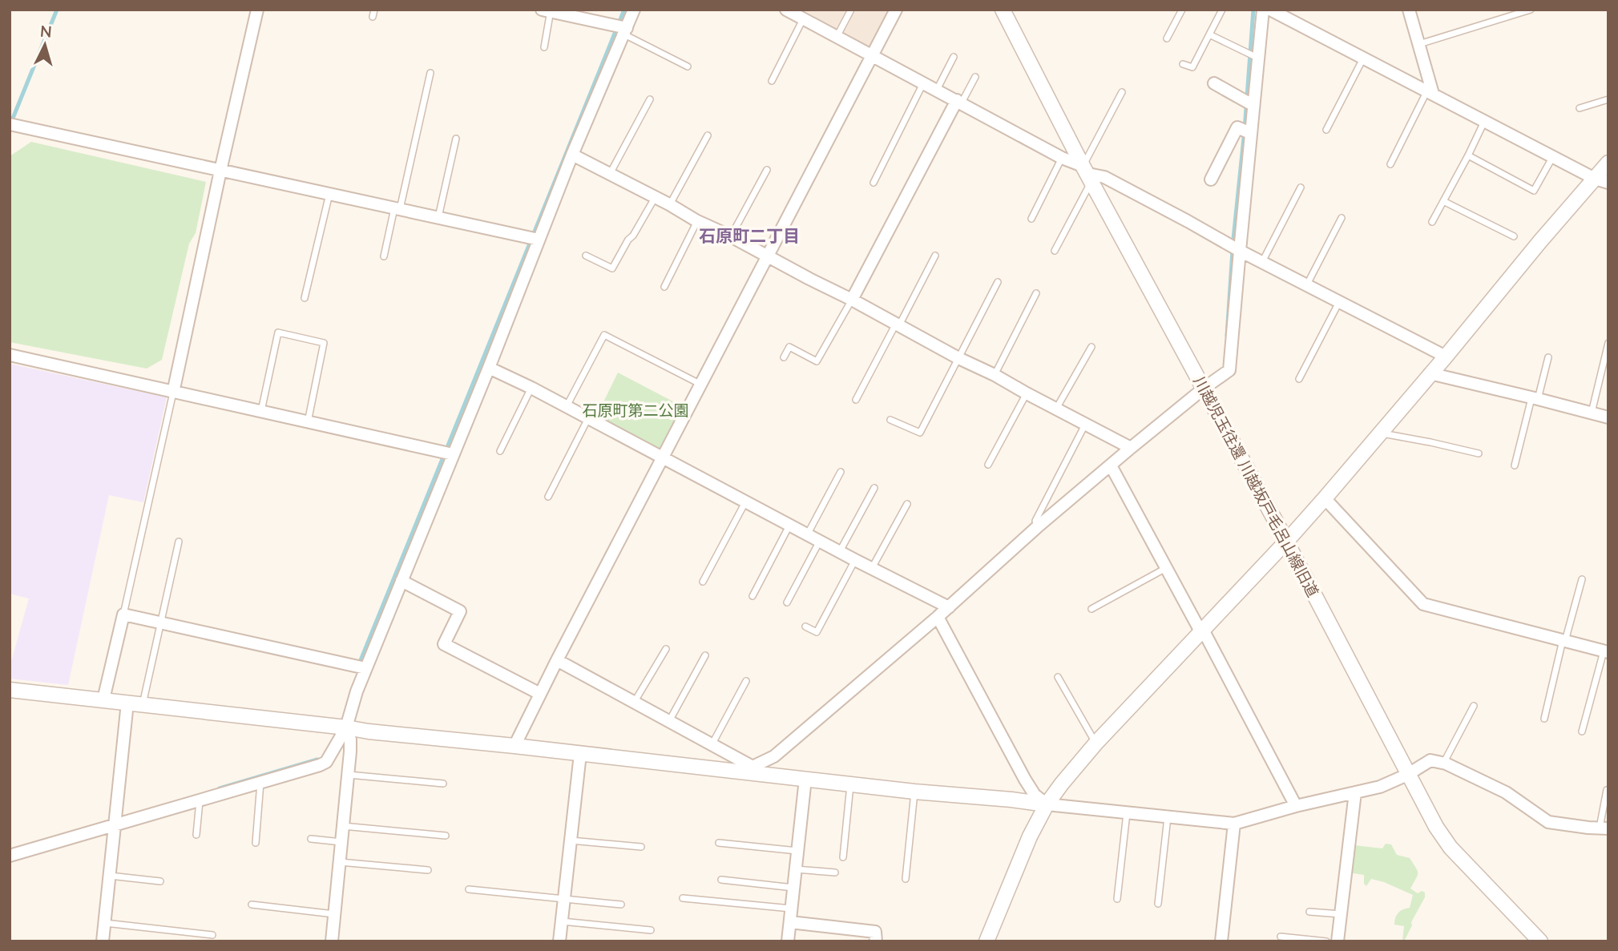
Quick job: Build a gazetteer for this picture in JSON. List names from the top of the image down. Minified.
{"streets":{"street":["川越児玉往還 川越坂戸毛呂山線旧道"]},"districts":["石原町二丁目"],"parks":["石原町第二公園"],"north":"top"}
